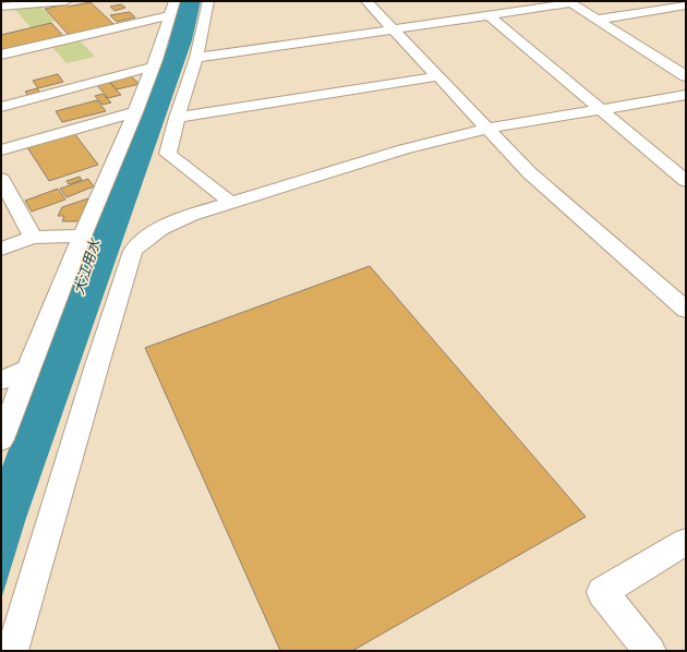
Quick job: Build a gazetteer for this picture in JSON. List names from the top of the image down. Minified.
{"water":["大江用水"]}
